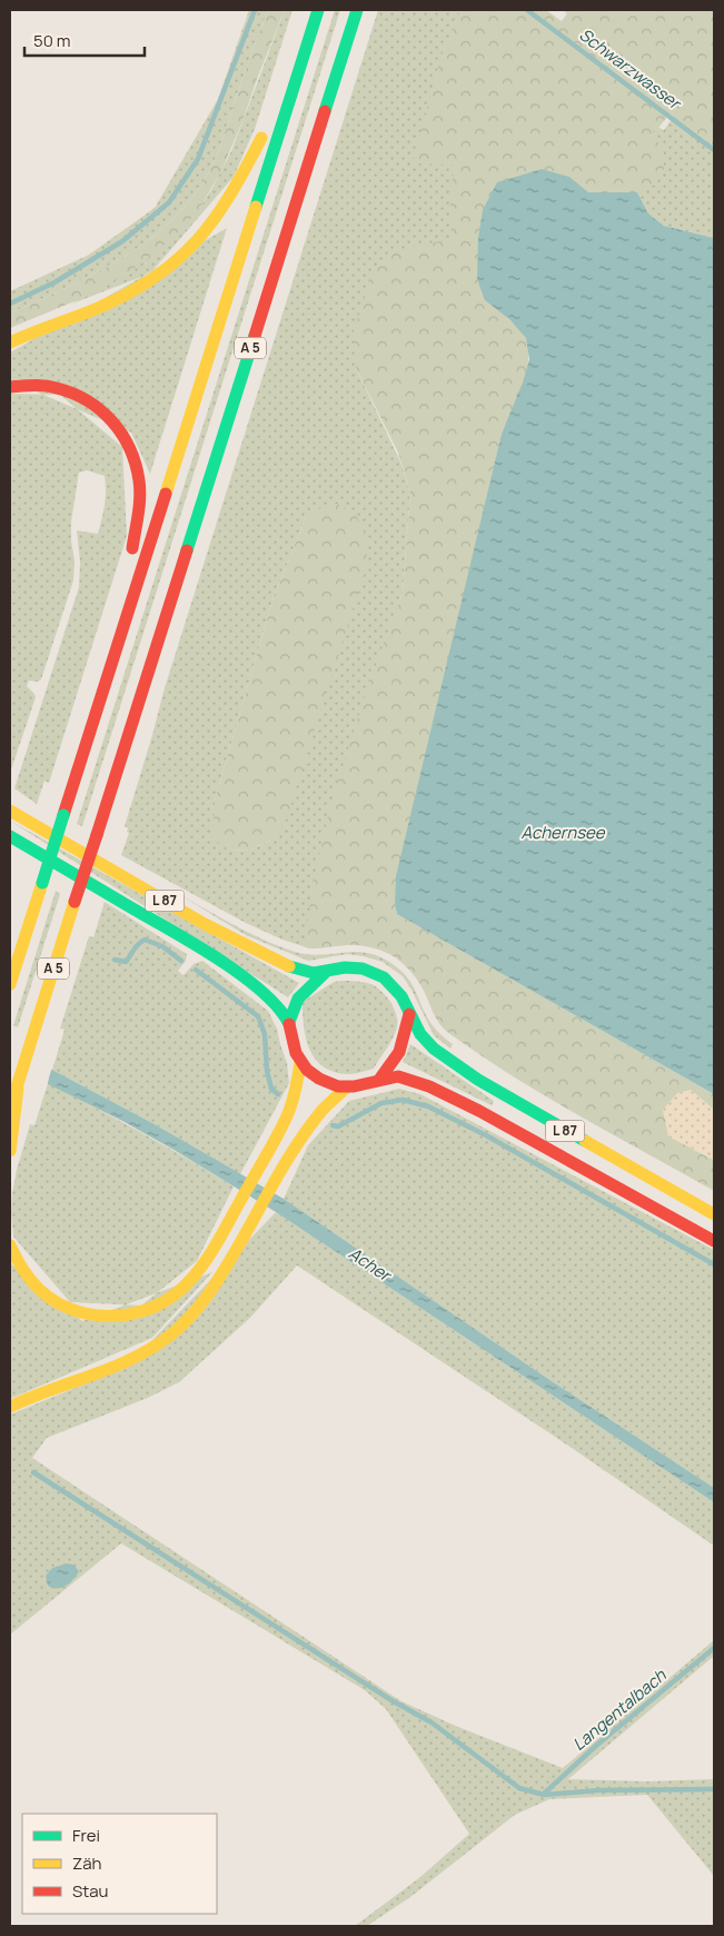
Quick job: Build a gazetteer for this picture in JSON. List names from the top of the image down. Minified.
{"streets":{"main road":["A 5","L 87"]},"water":["Schwarzwasser","Achernsee","Acher","Langentalbach"],"legend":["Frei","Zäh","Stau"],"scale_bar":"50 m"}
